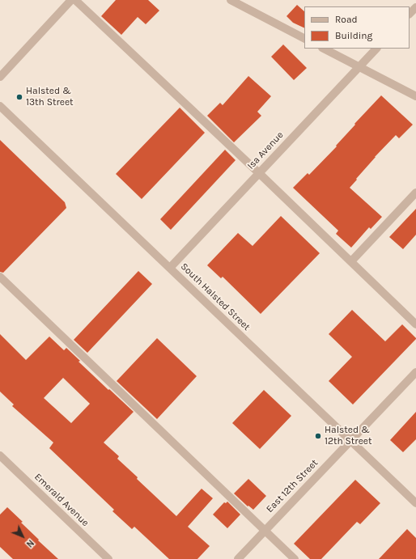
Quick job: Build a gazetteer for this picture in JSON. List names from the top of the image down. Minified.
{"streets":{"street":["Isa Avenue","South Halsted Street","East 12th Street","Emerald Avenue"]},"crossings":[["Isa Avenue","South Halsted Street"],["South Halsted Street","East 12th Street"]],"places":["Halsted & 13th Street","Halsted & 12th Street"],"legend":["Road","Building"],"north":"bottom right"}
